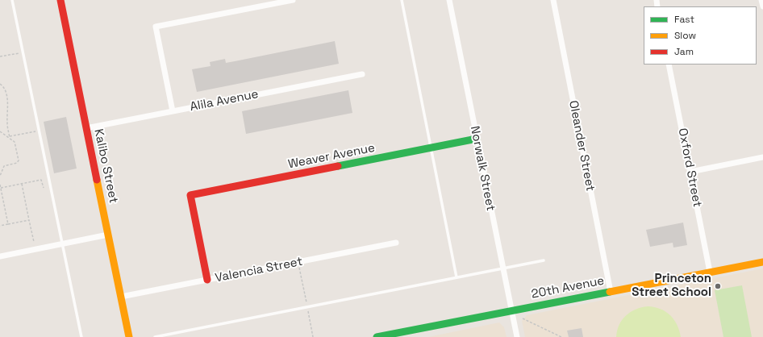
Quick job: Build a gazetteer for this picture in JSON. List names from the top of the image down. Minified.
{"streets":{"street":["Alila Avenue","Oleander Street","Weaver Avenue","Kalibo Street","Oxford Street","Norwalk Street","Valencia Street","20th Avenue"]},"crossings":[["Alila Avenue","Kalibo Street"],["Oleander Street","20th Avenue"],["Weaver Avenue","Norwalk Street"],["Weaver Avenue","Valencia Street"],["Kalibo Street","Valencia Street"],["Oxford Street","20th Avenue"],["Norwalk Street","20th Avenue"]],"places":["Princeton Street School"],"legend":["Fast","Slow","Jam"]}
